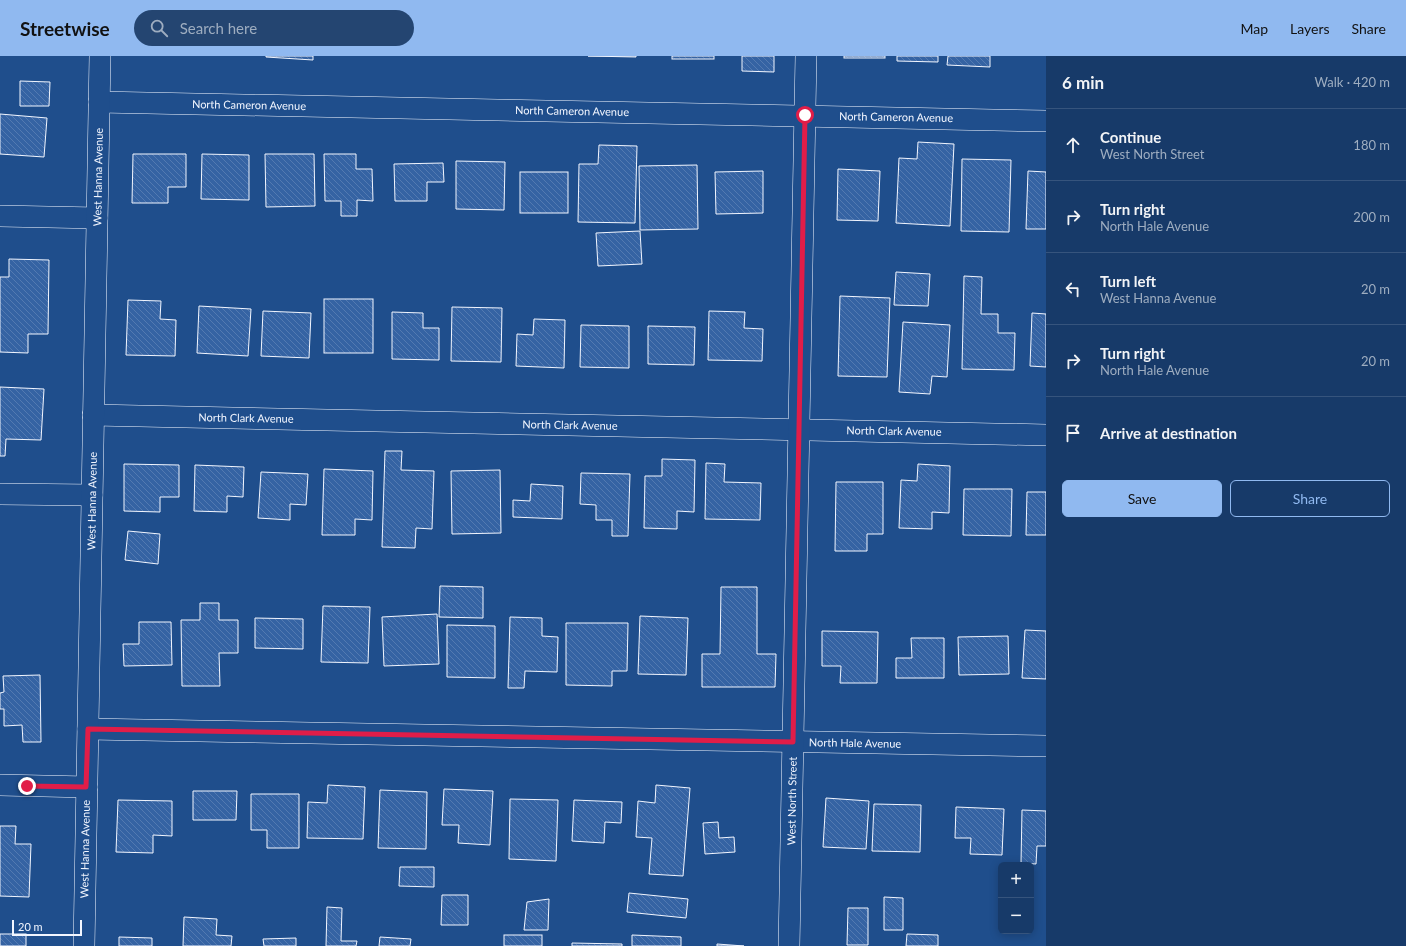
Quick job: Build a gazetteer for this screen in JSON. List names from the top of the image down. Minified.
{"streets":{"street":["North Cameron Avenue","West Hanna Avenue","North Clark Avenue","North Hale Avenue","West North Street"]},"crossings":[["North Cameron Avenue","West Hanna Avenue"],["North Cameron Avenue","West North Street"],["West Hanna Avenue","North Clark Avenue"],["West Hanna Avenue","North Hale Avenue"],["North Clark Avenue","West North Street"],["North Hale Avenue","West North Street"]],"scale_bar":"20 m","page":{"header":"Streetwise","search":"Search here","nav":["Map","Layers","Share"],"heading":["6 min","Walk · 420 m"],"list":[["Continue","West North Street","180 m"],["Turn right","North Hale Avenue","200 m"],["Turn left","West Hanna Avenue","20 m"],["Turn right","North Hale Avenue","20 m"],"Arrive at destination"],"buttons":["Save","Share"],"map_buttons":["+","−"],"scale":"20 m"}}
